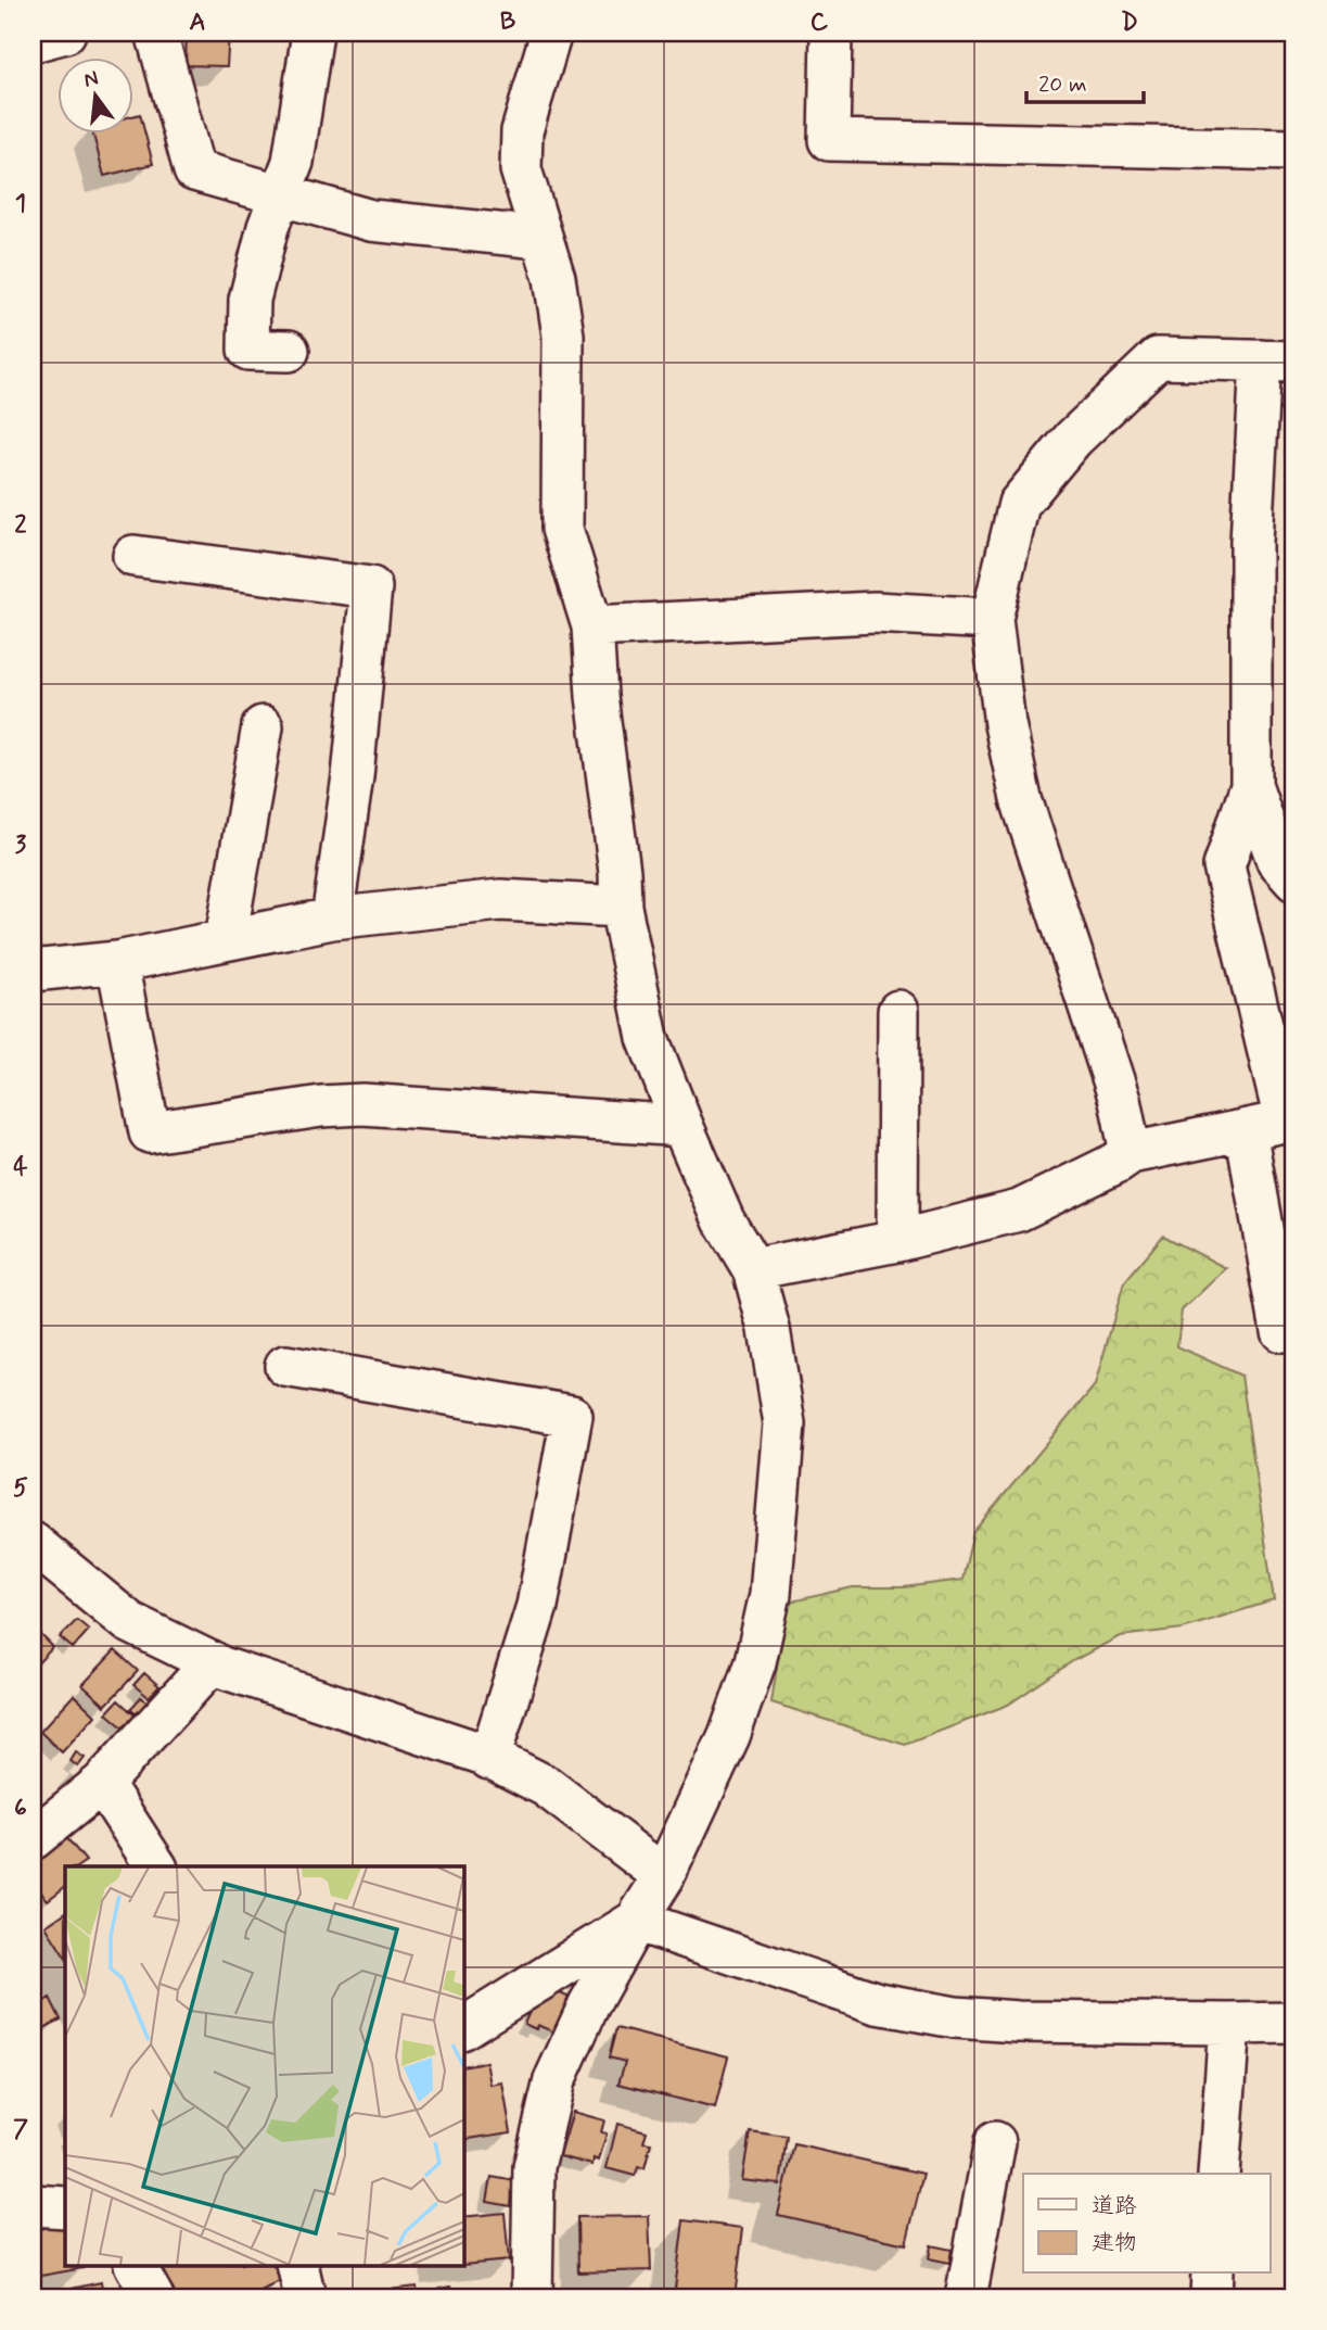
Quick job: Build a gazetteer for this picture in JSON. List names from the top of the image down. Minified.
{"legend":["道路","建物"],"scale_bar":"20 m","north":"top","grid":{"columns":["A","B","C","D"],"rows":["1","2","3","4","5","6","7"]}}
